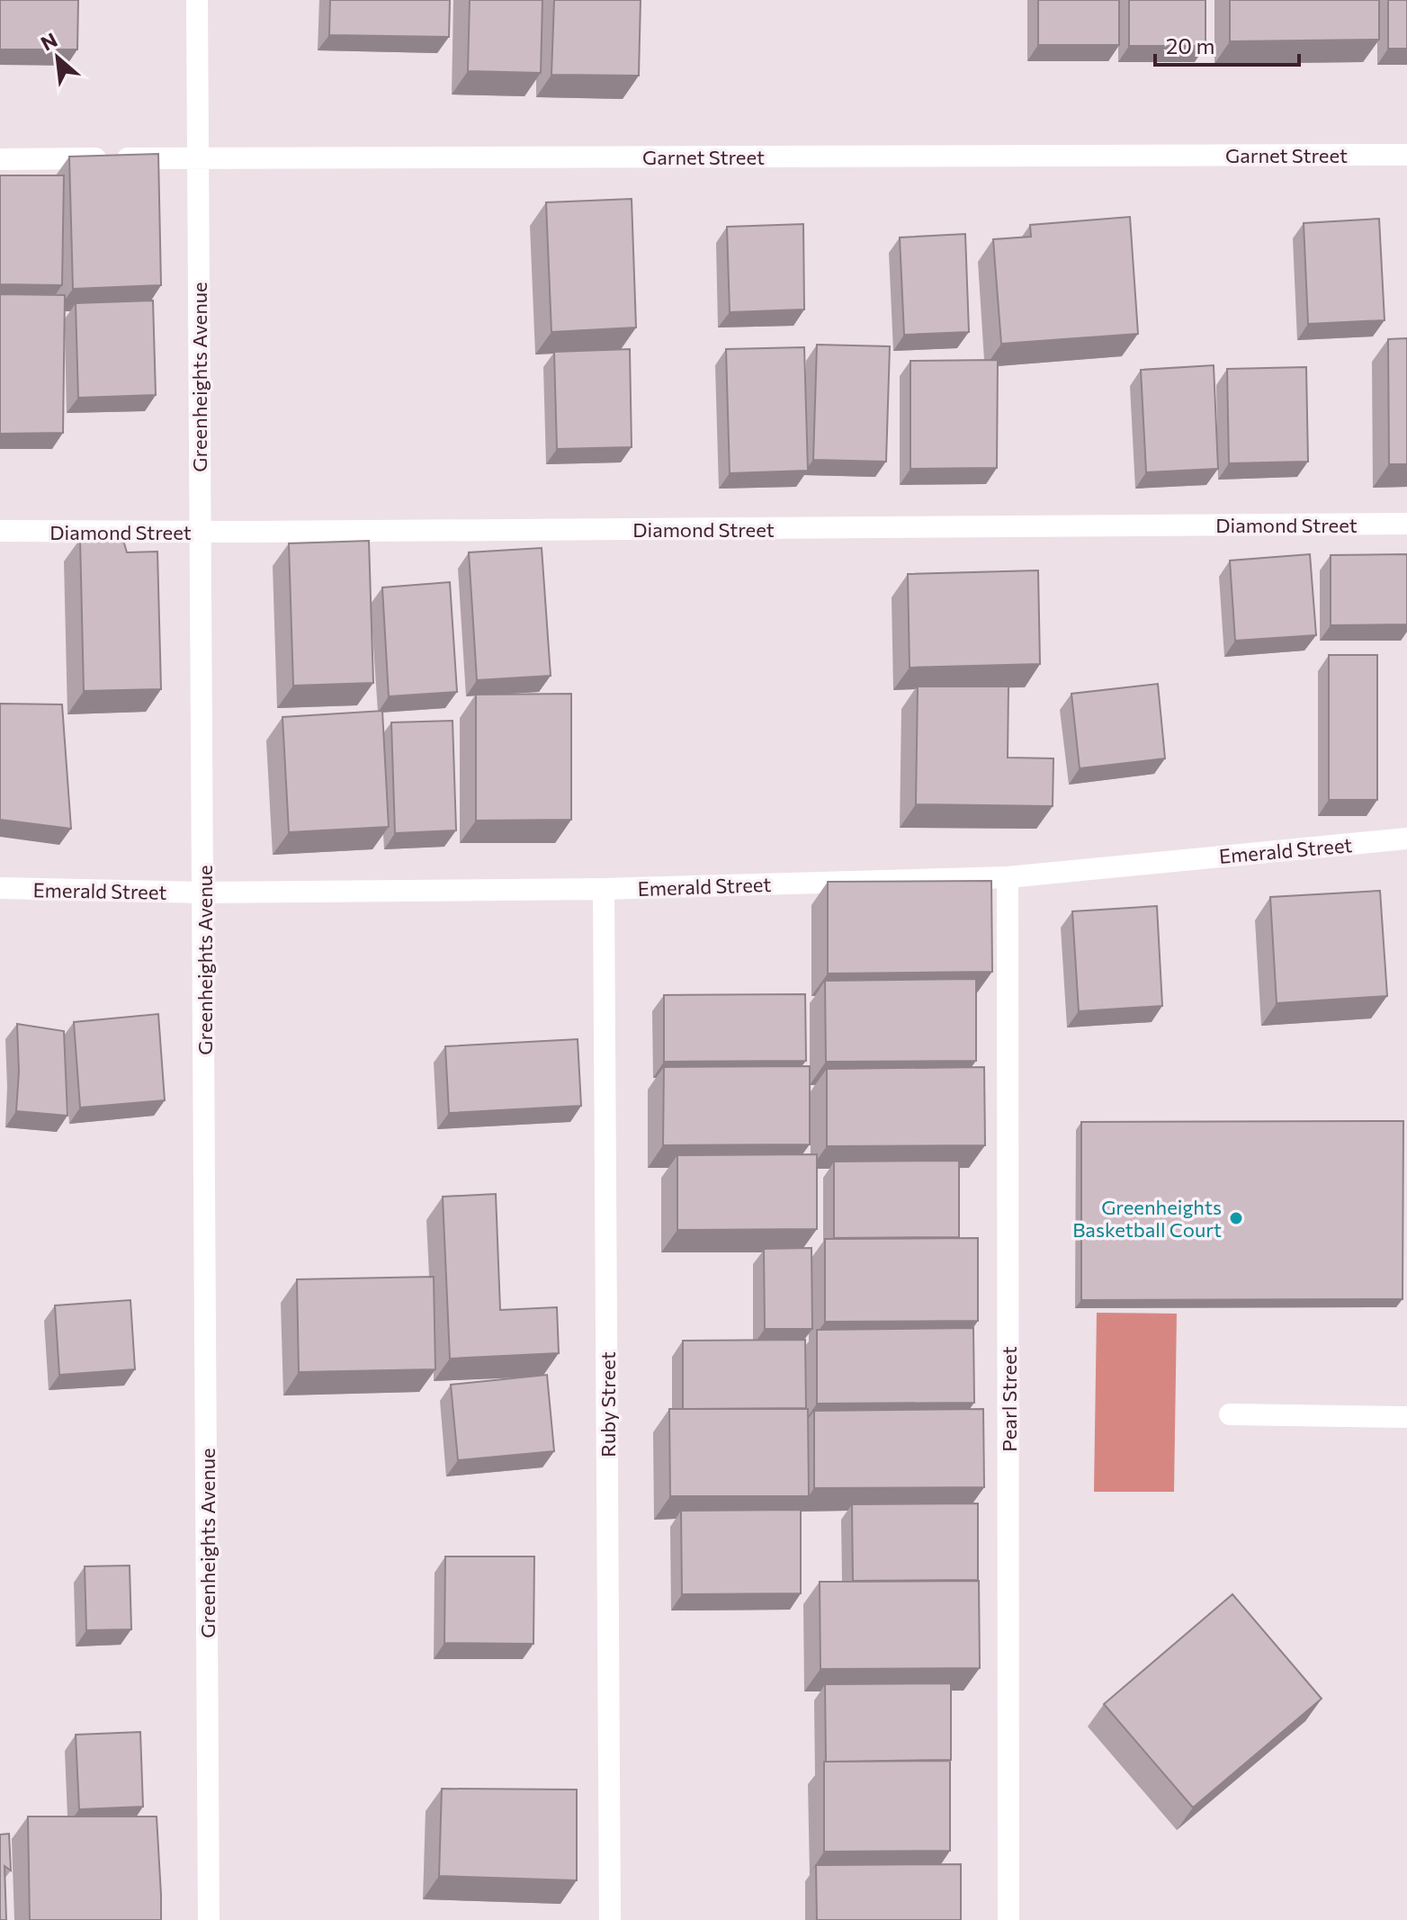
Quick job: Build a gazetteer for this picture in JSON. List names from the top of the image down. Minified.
{"streets":{"street":["Garnet Street","Greenheights Avenue","Diamond Street","Emerald Street","Pearl Street","Ruby Street"]},"crossings":[["Garnet Street","Greenheights Avenue"],["Greenheights Avenue","Diamond Street"],["Greenheights Avenue","Emerald Street"],["Emerald Street","Pearl Street"],["Emerald Street","Ruby Street"]],"places":["Greenheights Basketball Court"],"scale_bar":"20 m","north":"top left"}
